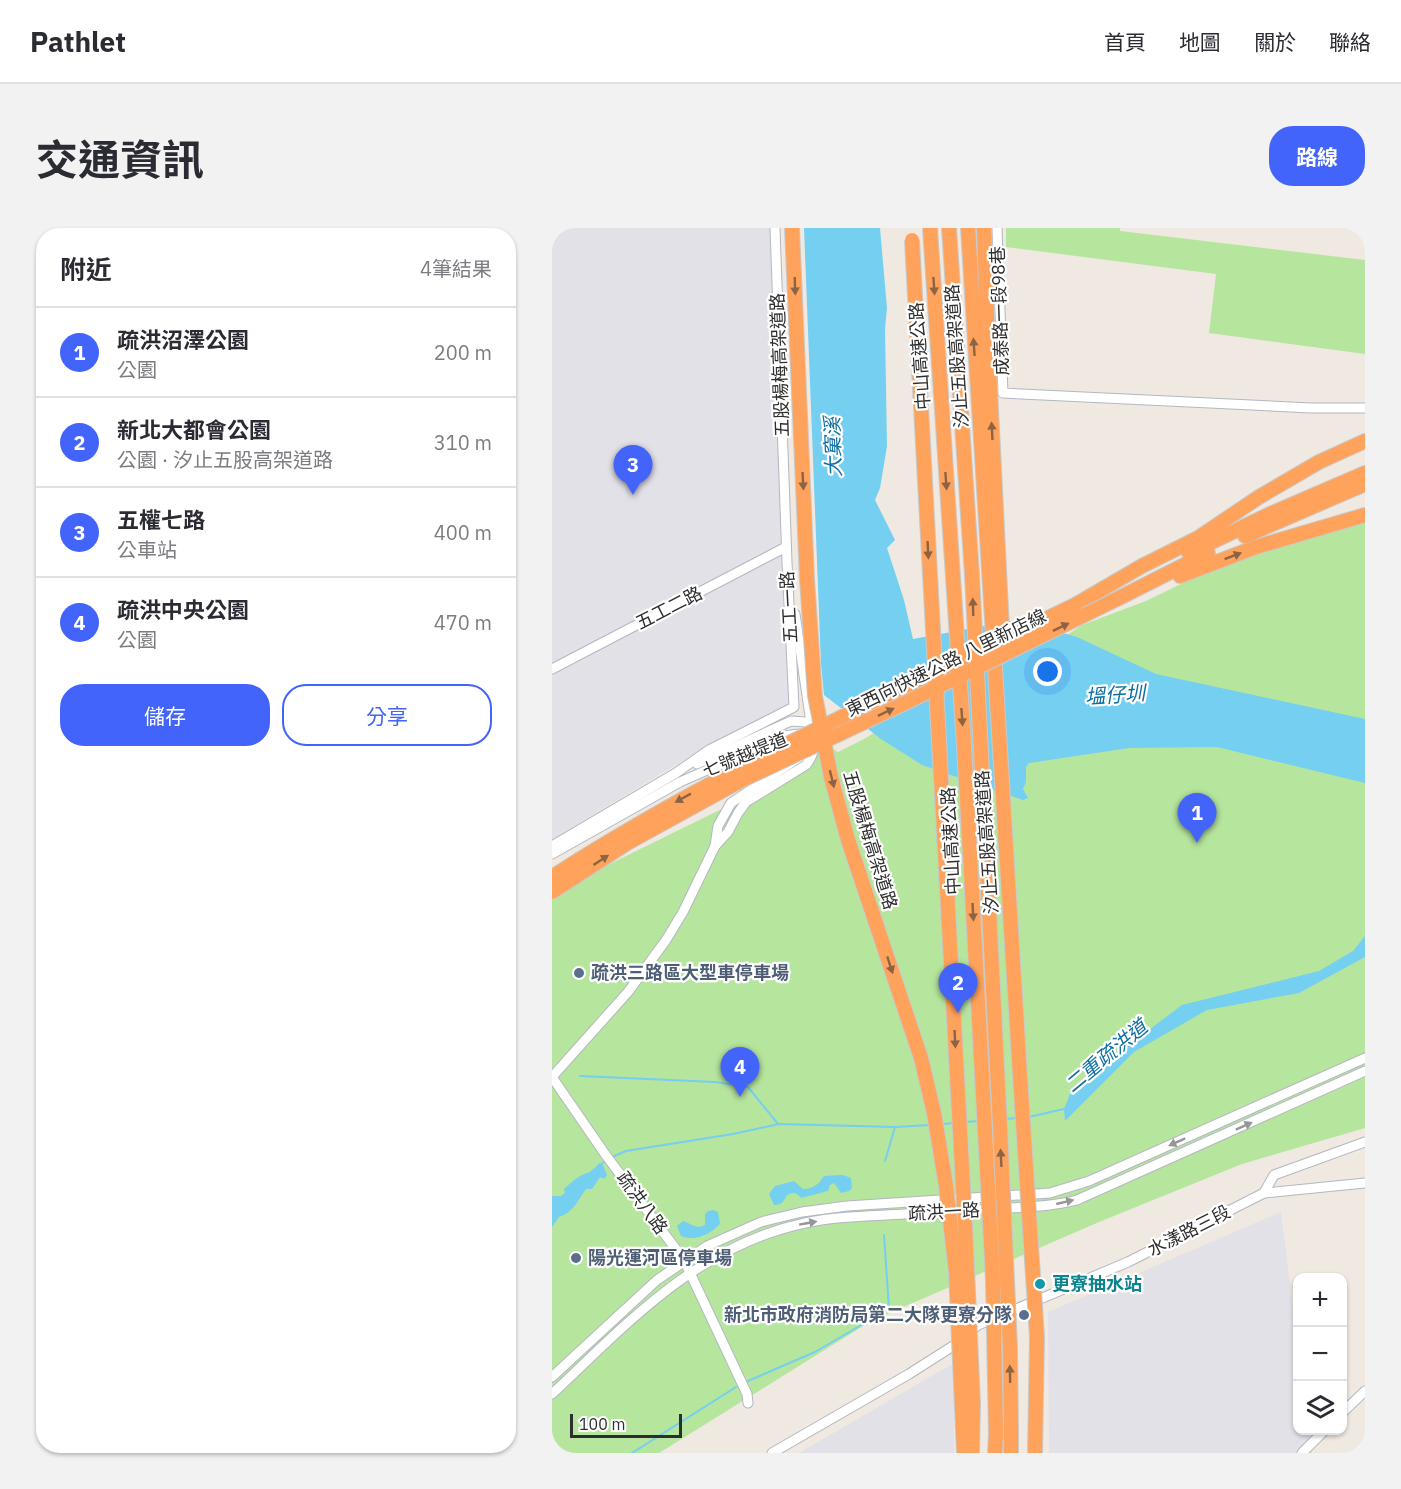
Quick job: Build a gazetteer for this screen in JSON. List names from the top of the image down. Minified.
{"streets":{"highway":["中山高速公路","汐止五股高架道路","五股楊梅高架道路","東西向快速公路 八里新店線"],"street":["成泰路一段98巷","五工一路","五工二路","七號越堤道","疏洪八路","疏洪一路","水漾路三段"]},"crossings":[["五工一路","五工二路"],["五工一路","七號越堤道"],["七號越堤道","疏洪八路"],["疏洪八路","疏洪一路"]],"water":["大窠溪","塭仔圳","二重疏洪道"],"places":["疏洪三路區大型車停車場","陽光運河區停車場","更寮抽水站","新北市政府消防局第二大隊更寮分隊"],"scale_bar":"100 m","page":{"header":"Pathlet","nav":["首頁","地圖","關於","聯絡"],"title":"交通資訊","buttons":["路線",["儲存","分享"]],"heading":["附近","4筆結果"],"list":[{"mark":"1","name":"疏洪沼澤公園","note":"公園","value":"200 m"},{"mark":"2","name":"新北大都會公園","note":"公園 · 汐止五股高架道路","value":"310 m"},{"mark":"3","name":"五權七路","note":"公車站","value":"400 m"},{"mark":"4","name":"疏洪中央公園","note":"公園","value":"470 m"}],"pins":["3","1","2","4"],"map_buttons":["+","−"],"scale":"100 m"}}
